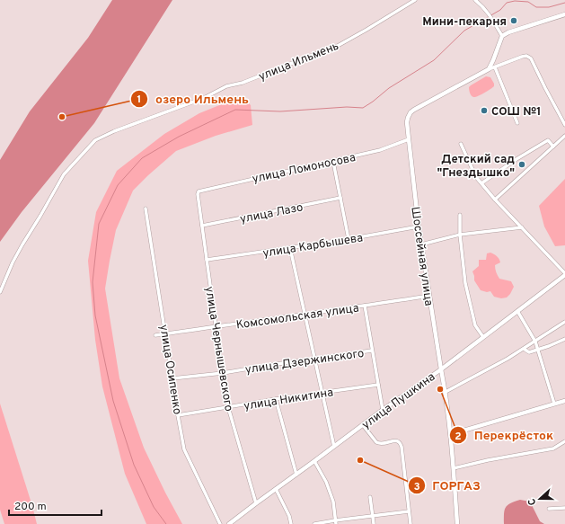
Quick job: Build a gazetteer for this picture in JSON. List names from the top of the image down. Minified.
{"streets":{"main road":["Шоссейная улица","улица Пушкина"],"street":["улица Ильмень","улица Ломоносова","улица Лазо","улица Карбышева","Комсомольская улица","улица Чернышевского","улица Дзержинского","улица Осипенко","улица Никитина"]},"crossings":[["улица Ломоносова","Шоссейная улица"],["улица Ломоносова","улица Чернышевского"],["улица Лазо","улица Чернышевского"],["улица Карбышева","Шоссейная улица"],["улица Карбышева","улица Чернышевского"],["Шоссейная улица","Комсомольская улица"],["Шоссейная улица","улица Пушкина"],["Комсомольская улица","улица Чернышевского"],["Комсомольская улица","улица Осипенко"],["улица Чернышевского","улица Дзержинского"],["улица Чернышевского","улица Никитина"],["улица Чернышевского","улица Пушкина"],["улица Дзержинского","улица Осипенко"],["улица Осипенко","улица Никитина"]],"places":["Мини-пекарня","СОШ №1","озеро Ильмень","Детский сад \"Гнездышко\"","Перекрёсток","ГОРГАЗ"],"scale_bar":"200 m","north":"left"}
